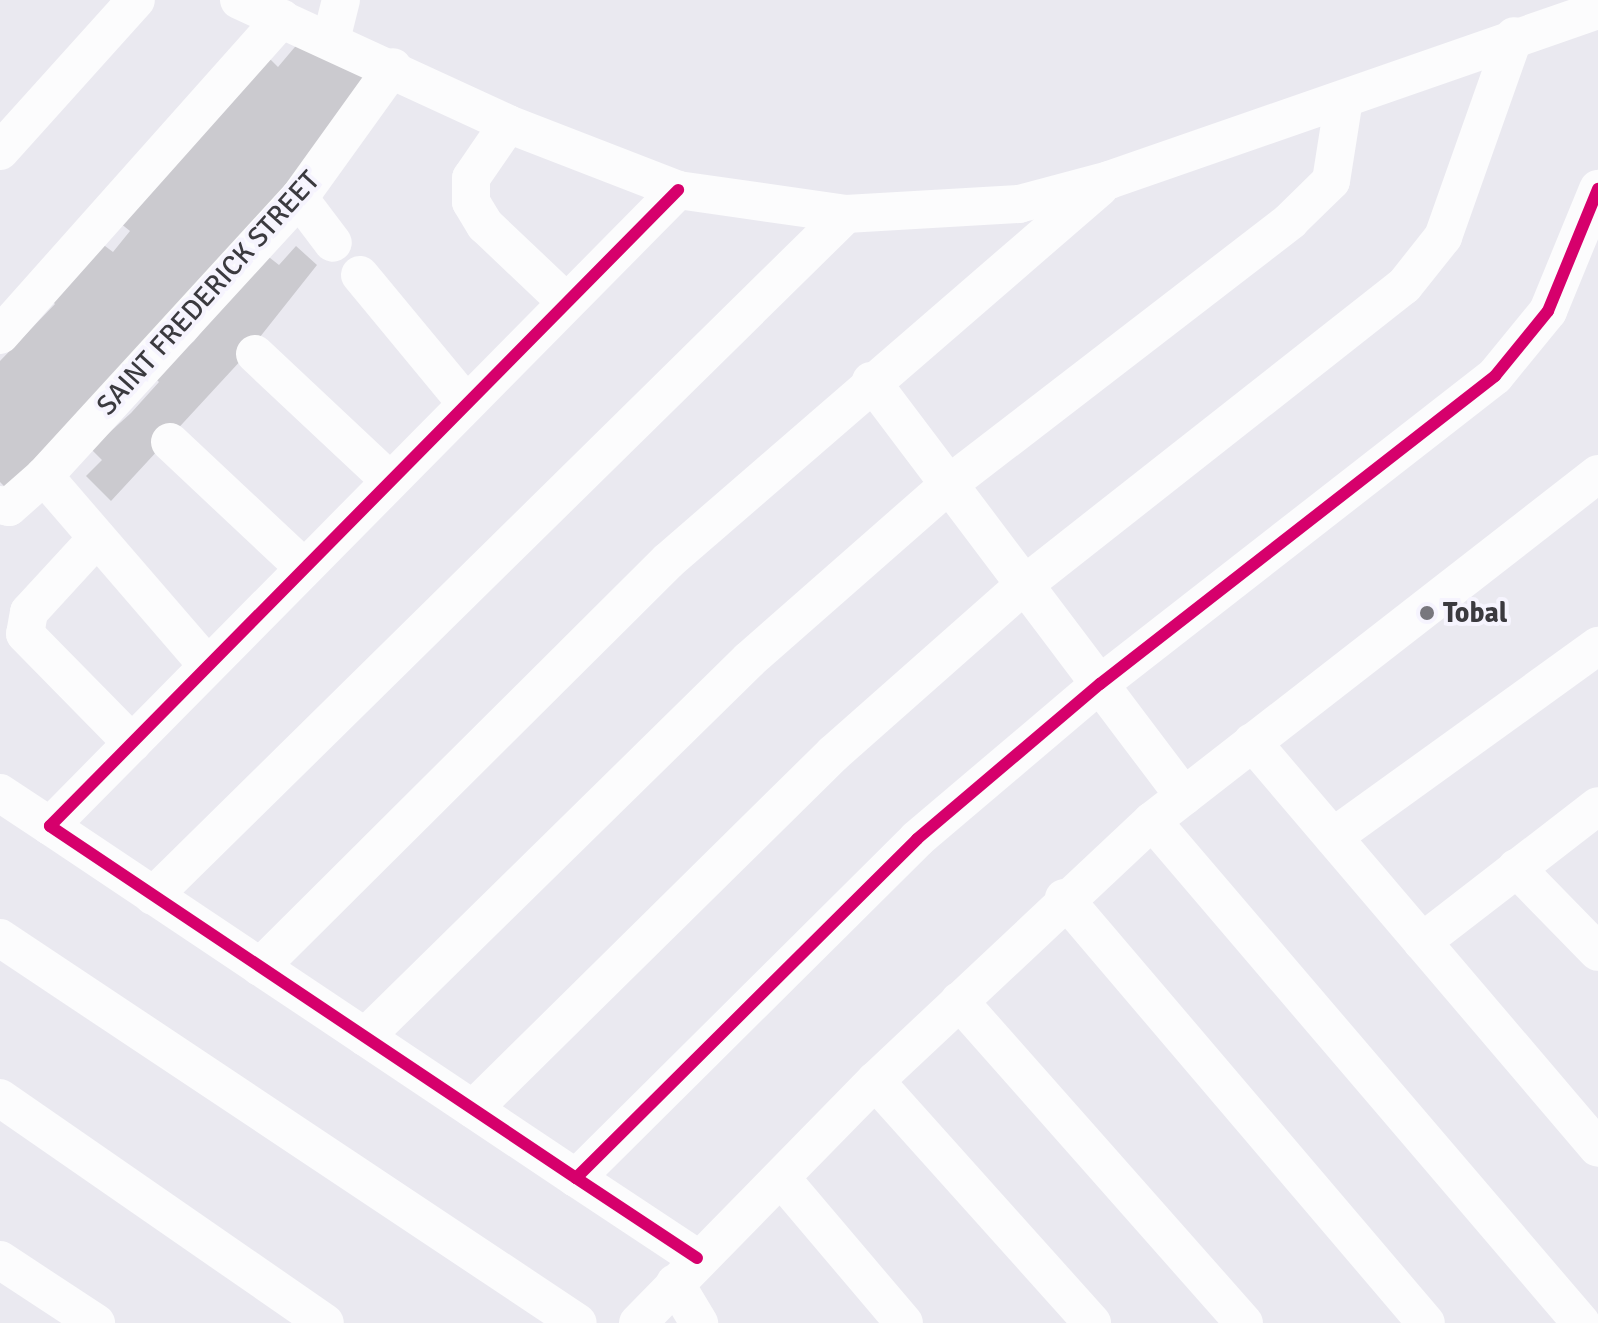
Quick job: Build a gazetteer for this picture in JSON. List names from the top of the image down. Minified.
{"streets":{"street":["SAINT FREDERICK STREET"]},"places":["Tobal"]}
